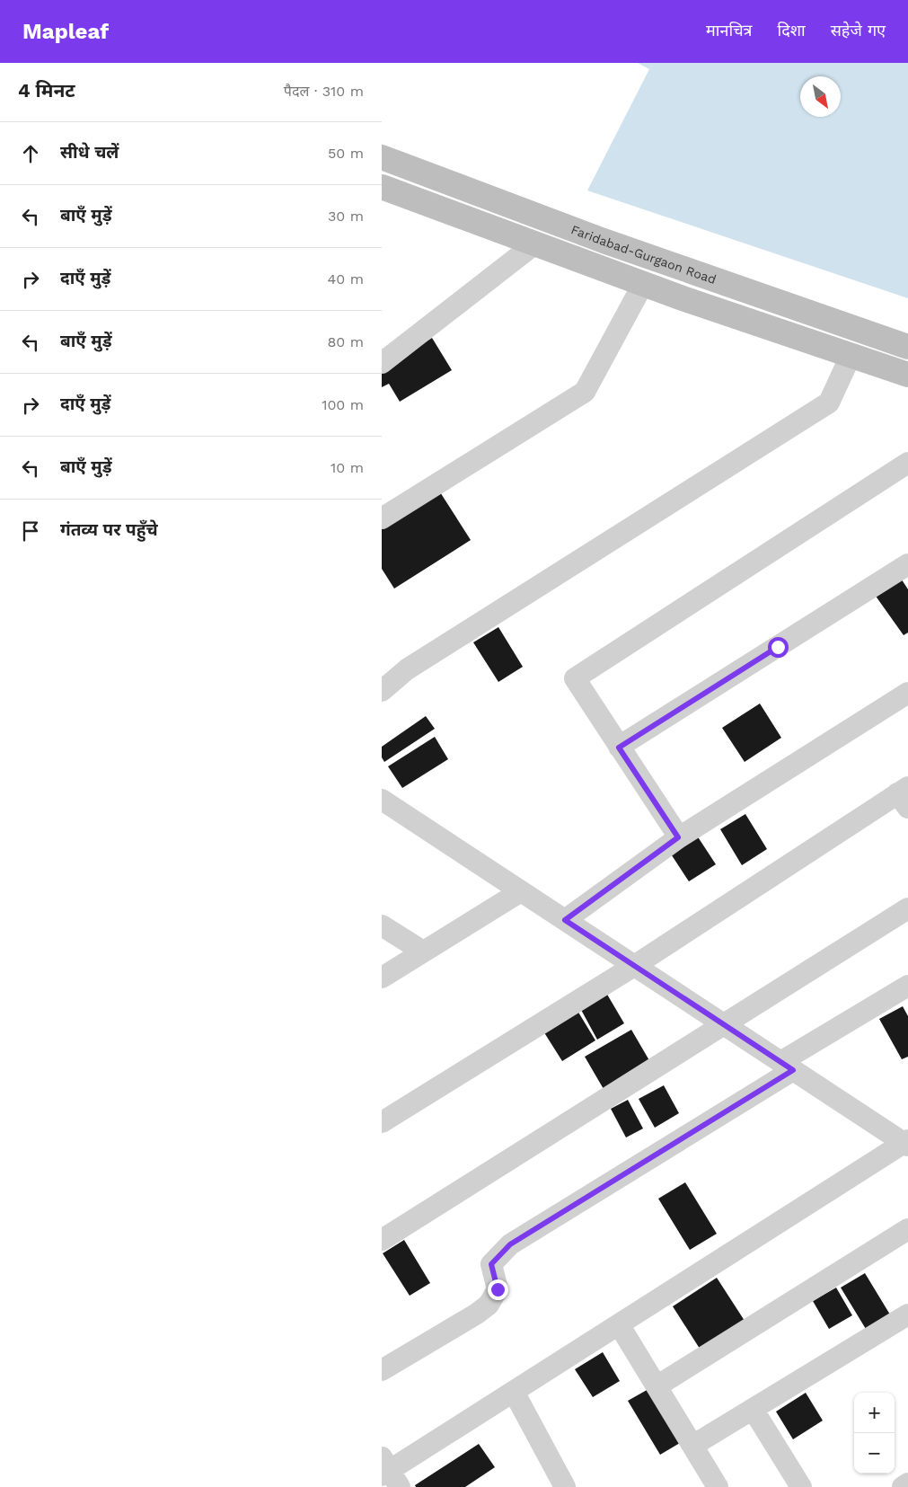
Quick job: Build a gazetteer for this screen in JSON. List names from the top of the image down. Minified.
{"streets":{"main road":["Faridabad-Gurgaon Road"]},"north":"bottom right","page":{"header":"Mapleaf","nav":["मानचित्र","दिशा","सहेजे गए"],"heading":["4 मिनट","पैदल · 310 m"],"list":[["सीधे चलें","50 m"],["बाएँ मुड़ें","30 m"],["दाएँ मुड़ें","40 m"],["बाएँ मुड़ें","80 m"],["दाएँ मुड़ें","100 m"],["बाएँ मुड़ें","10 m"],"गंतव्य पर पहुँचे"],"map_buttons":["+","−"]}}
